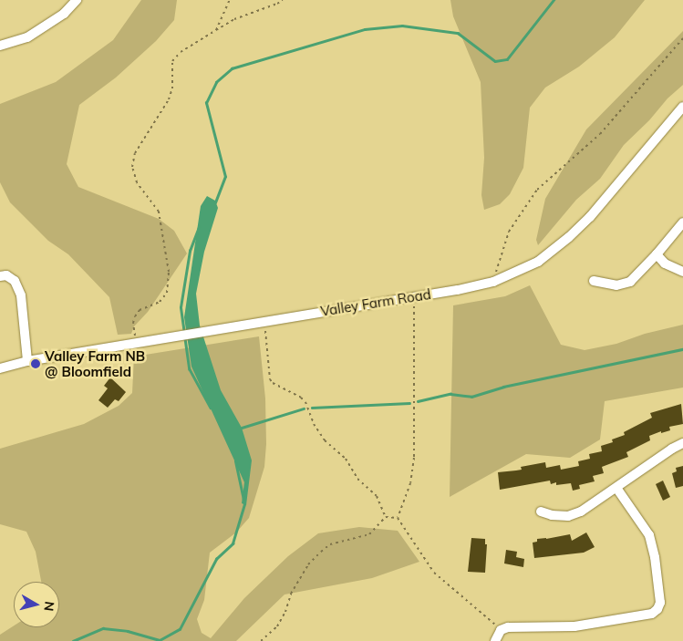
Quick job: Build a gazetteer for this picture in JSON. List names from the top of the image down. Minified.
{"streets":{"street":["Valley Farm Road"]},"places":["Valley Farm NB @ Bloomfield"],"north":"right"}
